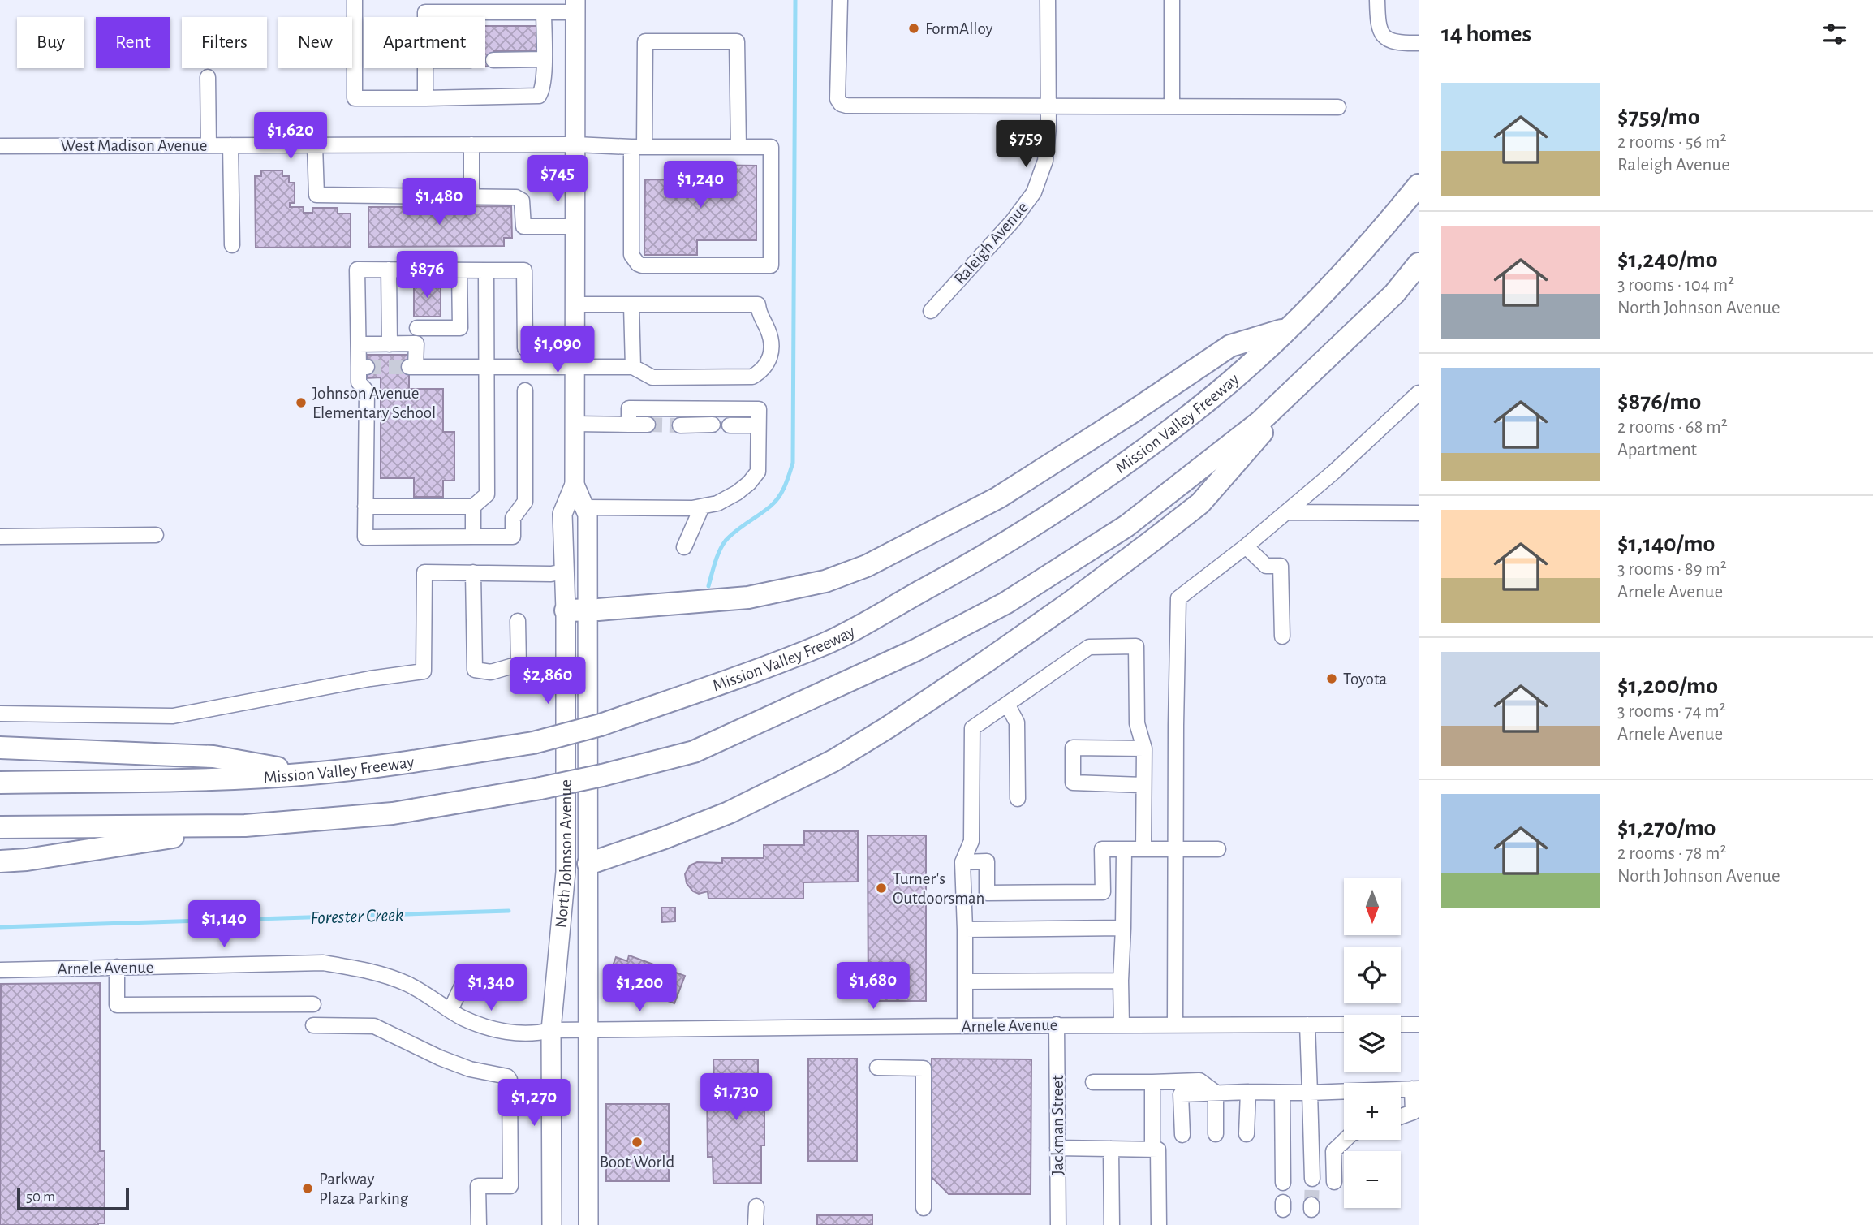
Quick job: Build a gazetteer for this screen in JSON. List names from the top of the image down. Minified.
{"streets":{"highway":["Mission Valley Freeway"],"main road":["North Johnson Avenue"],"street":["West Madison Avenue","Raleigh Avenue","Arnele Avenue","Jackman Street"]},"crossings":[["West Madison Avenue","North Johnson Avenue"],["North Johnson Avenue","Arnele Avenue"],["Arnele Avenue","Jackman Street"]],"water":["Forester Creek"],"places":["FormAlloy","Johnson Avenue Elementary School","Toyota","Turner's Outdoorsman","Boot World","Parkway Plaza Parking"],"scale_bar":"50 m","north":"bottom","page":{"heading":"14 homes","chip":["Buy","Rent","Filters","New","Apartment"],"list":[{"name":"$759/mo","note":"2 rooms · 56 m² · Raleigh Avenue"},{"name":"$1,240/mo","note":"3 rooms · 104 m² · North Johnson Avenue"},{"name":"$876/mo","note":"2 rooms · 68 m² · Apartment"},{"name":"$1,140/mo","note":"3 rooms · 89 m² · Arnele Avenue"},{"name":"$1,200/mo","note":"3 rooms · 74 m² · Arnele Avenue"},{"name":"$1,270/mo","note":"2 rooms · 78 m² · North Johnson Avenue"}],"price":["$1,620","$759","$745","$1,240","$1,480","$876","$1,090","$2,860","$1,140","$1,680","$1,340","$1,200","$1,730","$1,270"],"map_buttons":["+","−"],"scale":"50 m"}}
